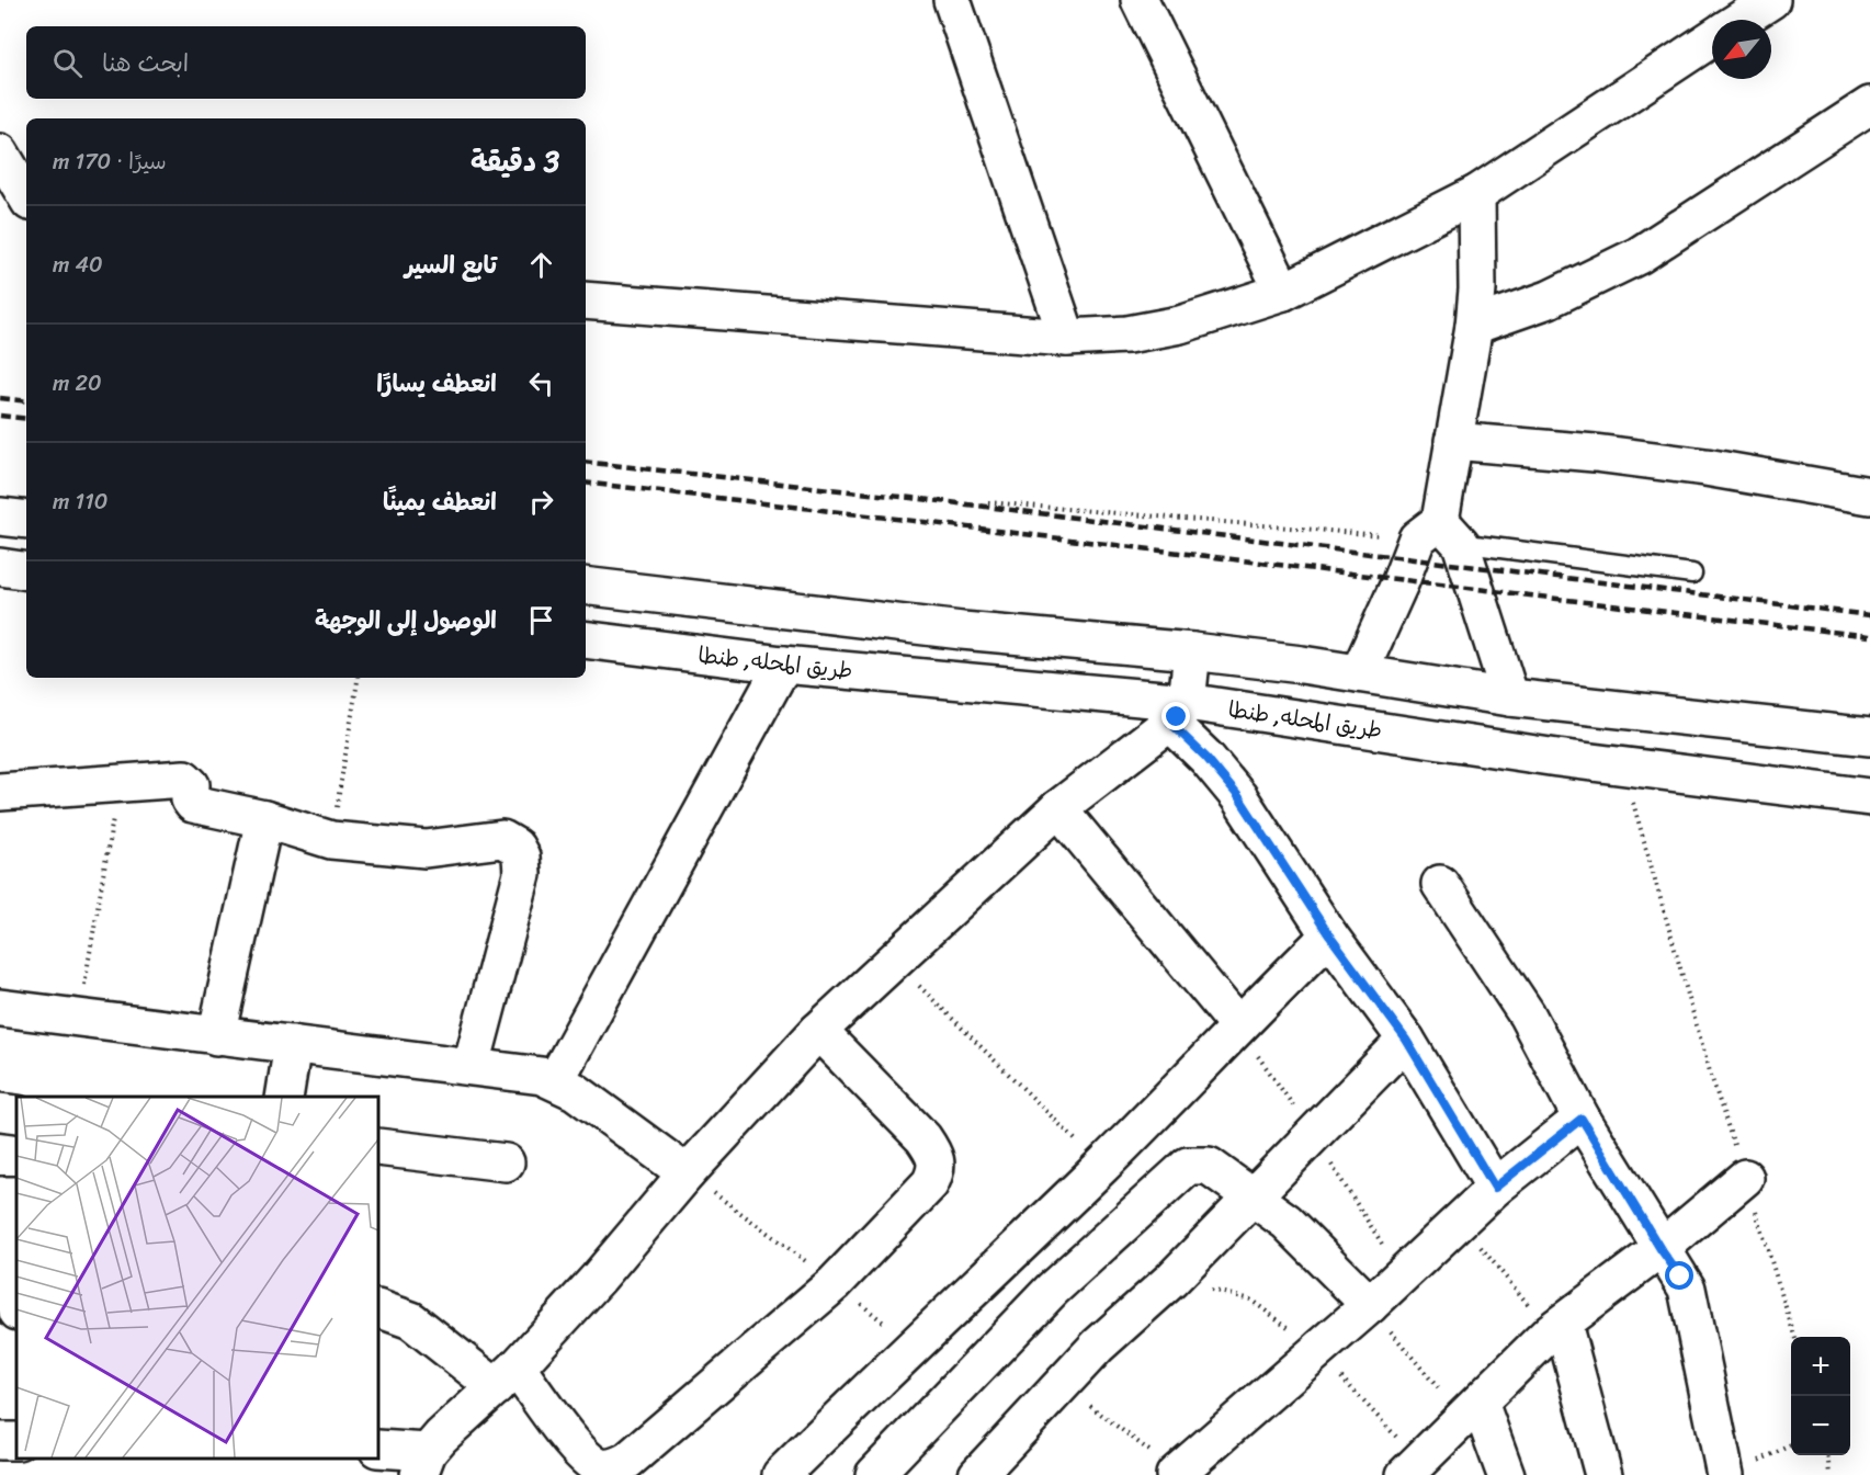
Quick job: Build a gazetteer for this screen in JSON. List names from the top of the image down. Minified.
{"streets":{"main road":["طريق المحله, طنطا"]},"north":"bottom left","page":{"search":"ابحث هنا","heading":["3 دقيقة","سيرًا · 170 m"],"list":[["تابع السير","40 m"],["انعطف يسارًا","20 m"],["انعطف يمينًا","110 m"],"الوصول إلى الوجهة"],"map_buttons":["+","−"]}}
